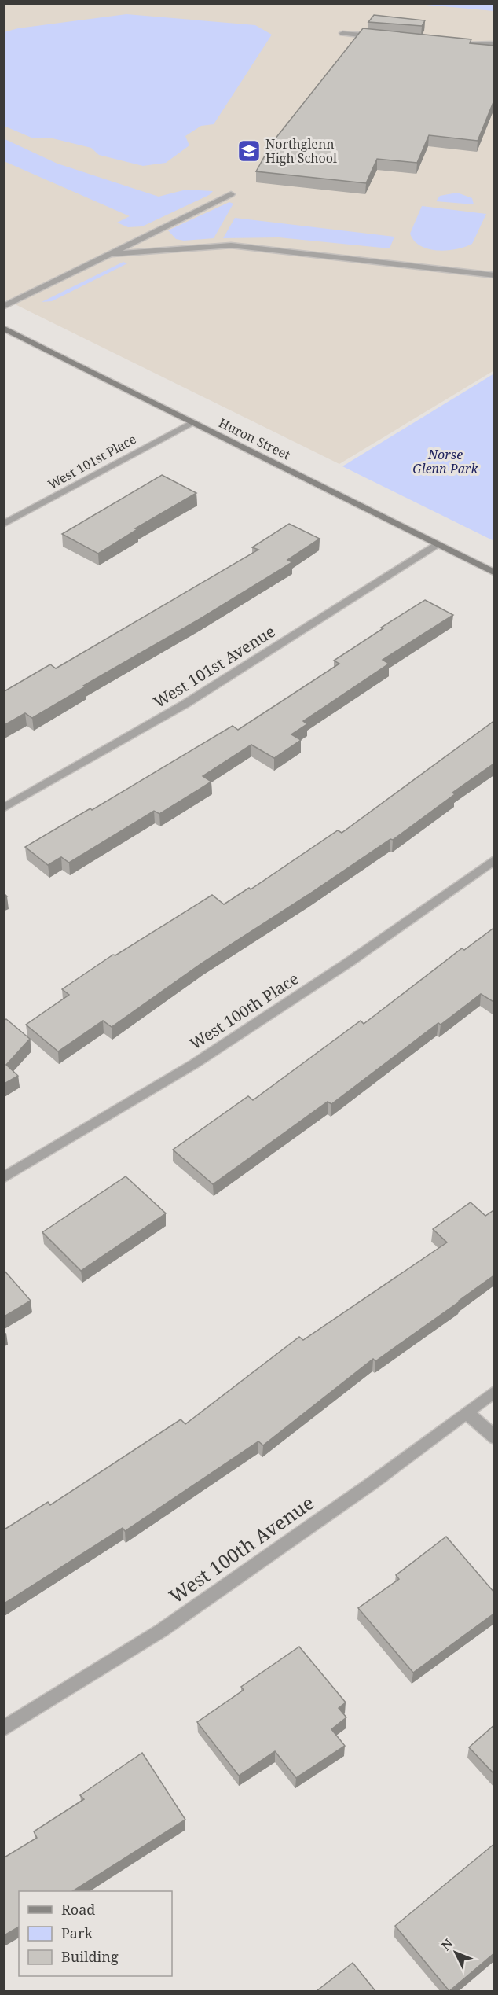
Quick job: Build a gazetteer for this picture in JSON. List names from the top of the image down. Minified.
{"streets":{"main road":["Huron Street"],"street":["West 101st Place","West 101st Avenue","West 100th Place","West 100th Avenue"]},"crossings":[["Huron Street","West 101st Place"],["Huron Street","West 101st Avenue"]],"parks":["Norse Glenn Park"],"places":{"school or university":["Northglenn High School"]},"legend":["Road","Park","Building"],"north":"top left"}
